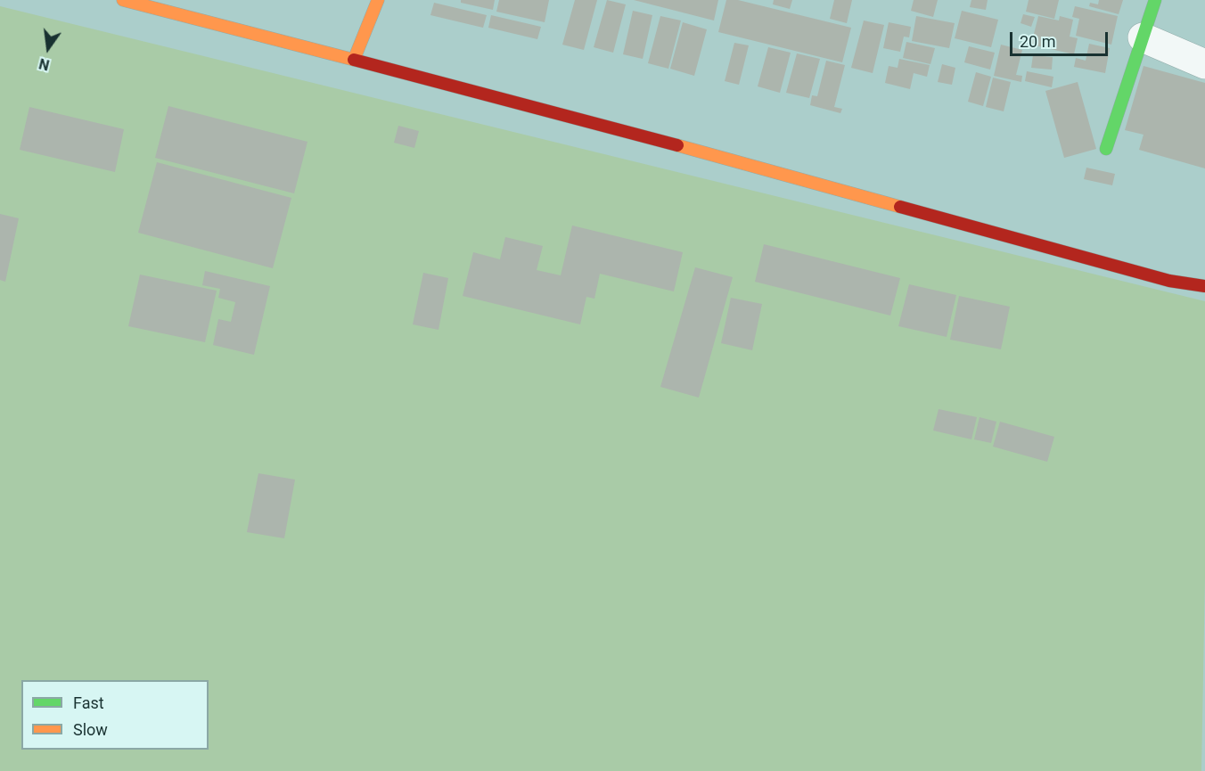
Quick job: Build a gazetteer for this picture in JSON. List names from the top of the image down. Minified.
{"legend":["Fast","Slow"],"scale_bar":"20 m","north":"bottom"}
